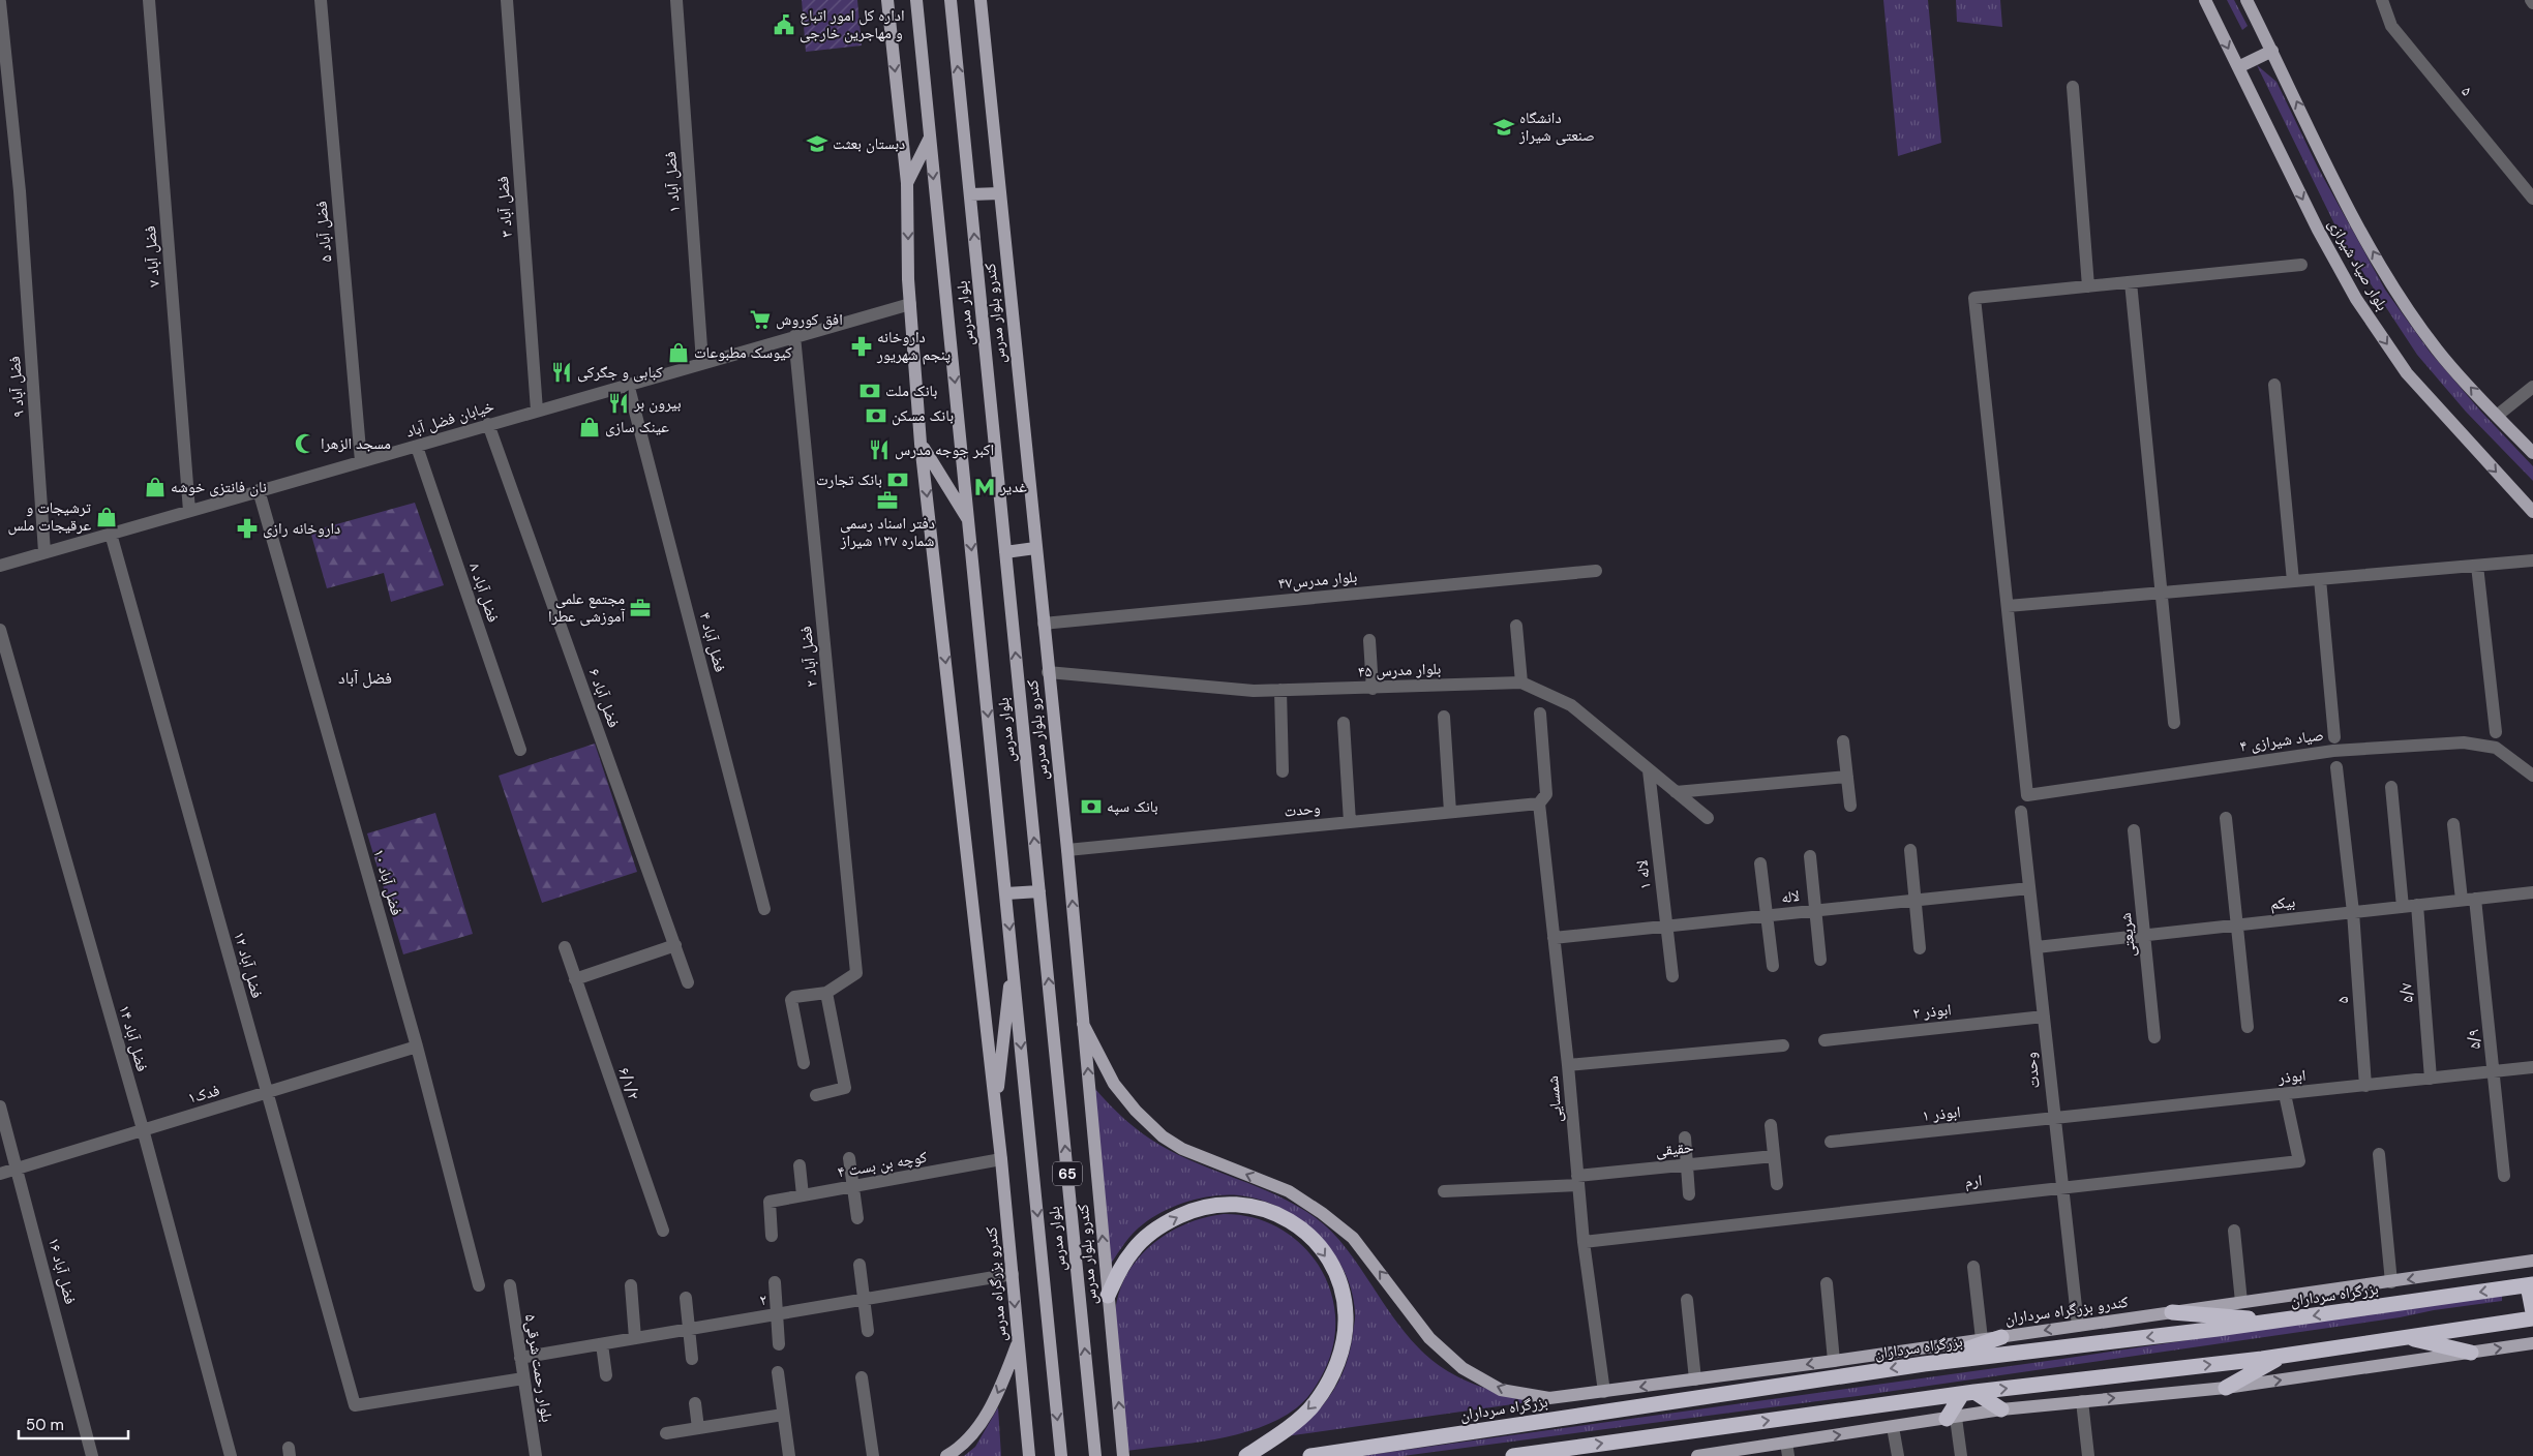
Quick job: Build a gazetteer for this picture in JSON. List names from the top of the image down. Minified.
{"streets":{"highway":["بزرگراه سرداران"],"main road":["بلوار صیاد شیرازی","بلوار مدرس","کندرو بلوار مدرس","65","کندرو بزرگراه مدرس","کندرو بزرگراه سرداران"],"street":["۵","فضل آباد ۱","فضل آباد ۳","فضل آباد ۵","فضل آباد ۷","فضل آباد ۹","خیابان فضل آباد","بلوار مدرس۴۷","فضل آباد ۸","فضل آباد ۴","فضل آباد ۲","۴۵ بلوار مدرس","فضل آباد ۶","صیاد شیرازی ۴","وحدت","لاله ۱","فضل آباد ۱۰","لاله","بیکم","شریعتی","فضل آباد ۱۲","۵/۷","ابوذر ۲","فضل آباد ۱۴","۵/۹","ابوذر","۶/۱/۲","فدک۱","شمسایی","ابوذر ۱","حقیقی","کوچه بن بست ۴","ارم","فضل آباد ۱۶","۲","۵بلوار رحمت شرقی"]},"crossings":[["۵","بیکم"],["۵","ابوذر"],["فضل آباد ۱","خیابان فضل آباد"],["فضل آباد ۳","خیابان فضل آباد"],["فضل آباد ۵","خیابان فضل آباد"],["فضل آباد ۷","خیابان فضل آباد"],["کندرو بلوار مدرس","بلوار مدرس۴۷"],["کندرو بلوار مدرس","۴۵ بلوار مدرس"],["کندرو بلوار مدرس","وحدت"],["کندرو بلوار مدرس","کندرو بزرگراه سرداران"],["فضل آباد ۹","خیابان فضل آباد"],["خیابان فضل آباد","فضل آباد ۸"],["خیابان فضل آباد","فضل آباد ۴"],["خیابان فضل آباد","فضل آباد ۲"],["خیابان فضل آباد","فضل آباد ۶"],["خیابان فضل آباد","فضل آباد ۱۰"],["خیابان فضل آباد","فضل آباد ۱۲"],["۴۵ بلوار مدرس","لاله ۱"],["وحدت","لاله"],["وحدت","بیکم"],["وحدت","ابوذر ۲"],["وحدت","ابوذر"],["وحدت","شمسایی"],["وحدت","ابوذر ۱"],["وحدت","ارم"],["وحدت","کندرو بزرگراه سرداران"],["لاله ۱","لاله"],["فضل آباد ۱۰","فدک۱"],["لاله","شمسایی"],["بیکم","شریعتی"],["بیکم","۵/۷"],["بیکم","۵/۹"],["فضل آباد ۱۲","فدک۱"],["فضل آباد ۱۲","۵بلوار رحمت شرقی"],["۵/۷","ابوذر"],["فضل آباد ۱۴","فدک۱"],["۵/۹","ابوذر"],["ابوذر","ابوذر ۱"],["ابوذر","ارم"],["فدک۱","فضل آباد ۱۶"],["شمسایی","حقیقی"],["شمسایی","ارم"],["شمسایی","کندرو بزرگراه سرداران"],["کوچه بن بست ۴","کندرو بزرگراه مدرس"],["کندرو بزرگراه مدرس","۲"],["۲","۵بلوار رحمت شرقی"]],"one_way":["کندرو بزرگراه سرداران"],"districts":["فضل آباد"],"places":{"public building":["اداره کل امور اتباع و مهاجرین خارجی"],"school or university":["دانشگاه صنعتی شیراز","دبستان بعثت"],"supermarket":["افق کوروش"],"pharmacy":["داروخانه پنجم شهریور","داروخانه رازی"],"shop":["کیوسک مطبوعات","عینک سازی","نان فانتزی خوشه","ترشیجات و عرقیجات ملس"],"restaurant":["کبابی و جگرکی","بیرون بر","اکبر جوجه مدرس"],"bank":["بانک ملت","بانک مسکن","بانک تجارت","بانک سپه"],"mosque":["مسجد الزهرا"],"metro station":["غدیر"],"office":["دفتر اسناد رسمی شماره ۱۲۷ شیراز","مجتمع علمی آموزشی عطرا"]},"scale_bar":"50 m"}
